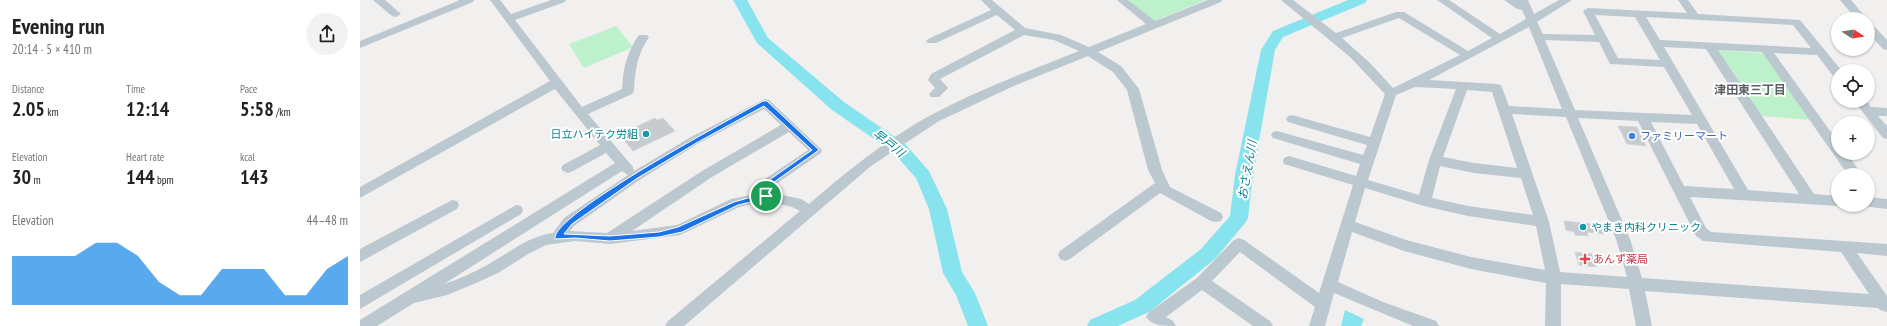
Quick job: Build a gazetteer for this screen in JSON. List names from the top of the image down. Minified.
{"districts":["津田東三丁目"],"water":["早戸川","おさえん川"],"places":{"other":["日立ハイテク労組","ファミリーマート","やまき内科クリニック"],"health":["あんず薬局"]},"north":"right","page":{"heading":["Evening run","20:14 · 5 × 410 m"],"map_buttons":["+","−"],"stats":[["Distance","2.05 km"],["Time","12:14"],["Pace","5:58 /km"],["Elevation","30 m"],["Heart rate","144 bpm"],["kcal","143"]],"chart":["Elevation","44–48 m"]}}
